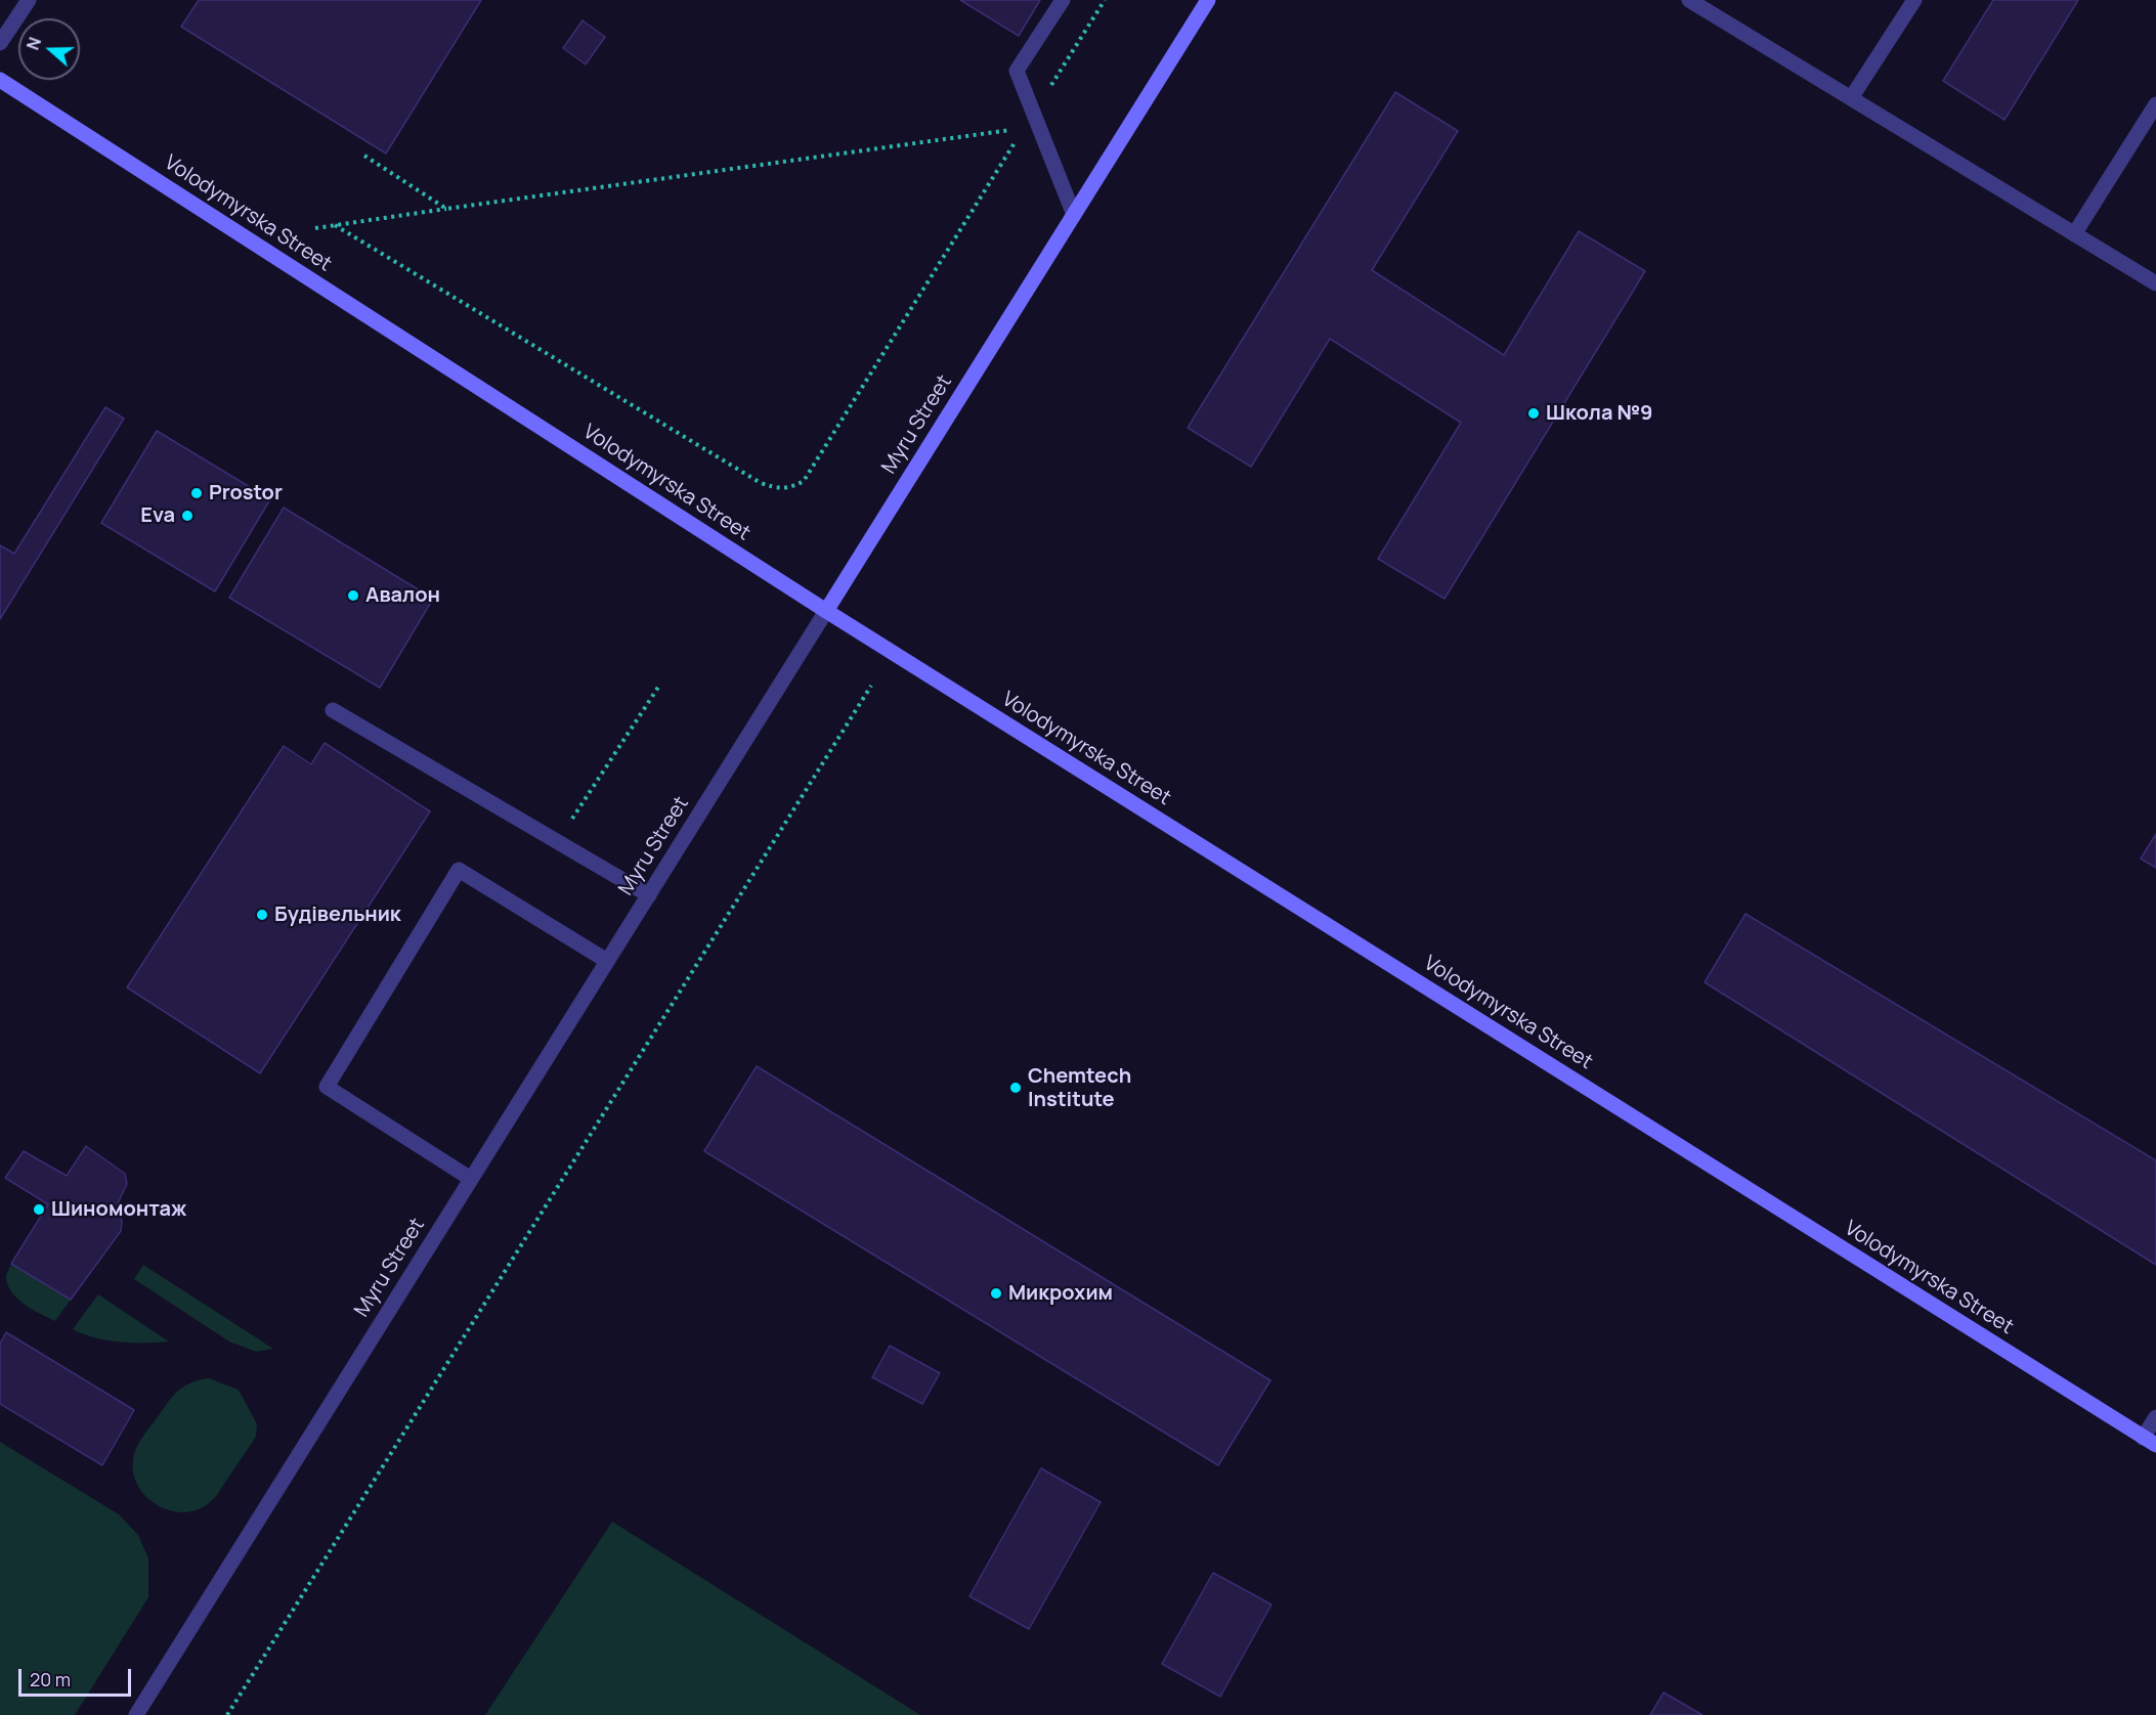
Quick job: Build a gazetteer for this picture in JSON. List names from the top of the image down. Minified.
{"streets":{"street":["Volodymyrska Street","Myru Street"]},"crossings":[["Volodymyrska Street","Myru Street"]],"places":["Школа №9","Prostor","Eva","Авалон","Будівельник","Chemtech Institute","Шиномонтаж","Микрохим"],"scale_bar":"20 m","north":"left"}
